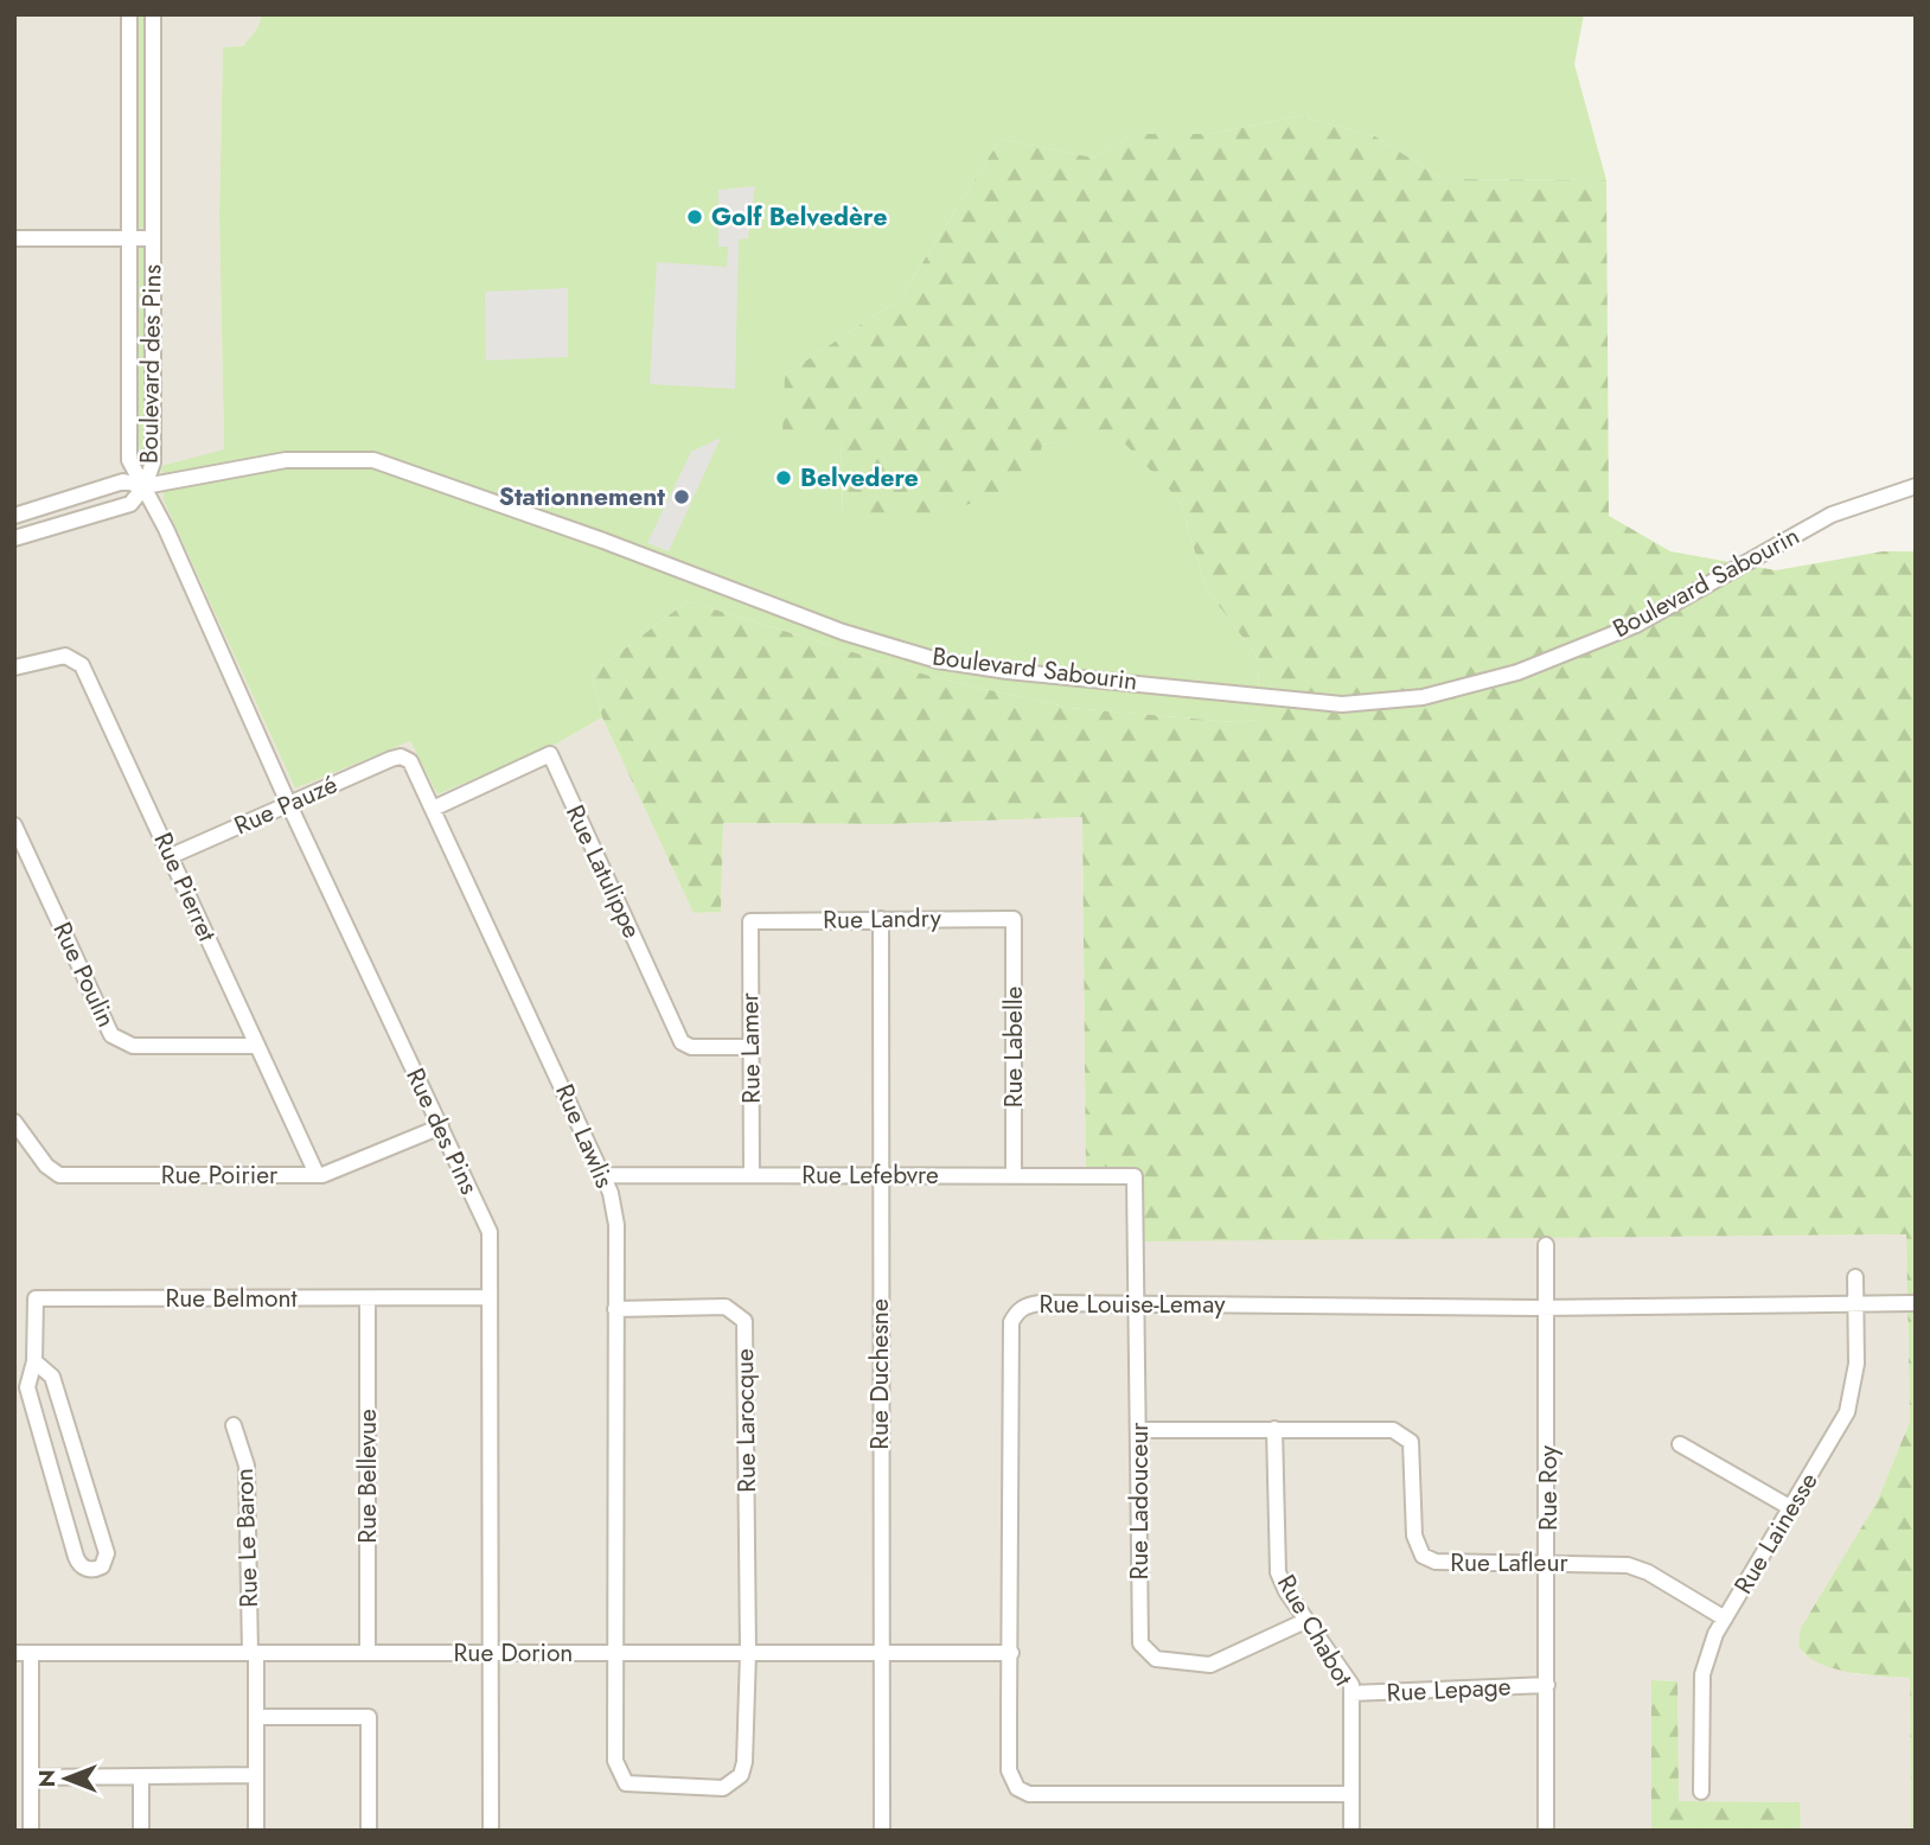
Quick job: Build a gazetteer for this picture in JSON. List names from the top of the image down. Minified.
{"streets":{"street":["Boulevard des Pins","Boulevard Sabourin","Rue Pauzé","Rue Latulippe","Rue Pierret","Rue Landry","Rue Poulin","Rue Labelle","Rue Lamer","Rue des Pins","Rue Lawlis","Rue Poirier","Rue Lefebvre","Rue Belmont","Rue Louise-Lemay","Rue Duchesne","Rue Larocque","Rue Bellevue","Rue Roy","Rue Ladouceur","Rue Lainesse","Rue Le Baron","Rue Lafleur","Rue Chabot","Rue Dorion","Rue Lepage"]},"crossings":[["Boulevard des Pins","Boulevard Sabourin"],["Boulevard des Pins","Rue des Pins"],["Boulevard Sabourin","Rue des Pins"],["Rue Pauzé","Rue Pierret"],["Rue Pauzé","Rue des Pins"],["Rue Pauzé","Rue Lawlis"],["Rue Latulippe","Rue Lamer"],["Rue Latulippe","Rue Lawlis"],["Rue Pierret","Rue Poulin"],["Rue Pierret","Rue Poirier"],["Rue Landry","Rue Labelle"],["Rue Landry","Rue Lamer"],["Rue Landry","Rue Duchesne"],["Rue Labelle","Rue Lefebvre"],["Rue Lamer","Rue Lefebvre"],["Rue des Pins","Rue Poirier"],["Rue des Pins","Rue Belmont"],["Rue des Pins","Rue Dorion"],["Rue Lawlis","Rue Lefebvre"],["Rue Lawlis","Rue Larocque"],["Rue Lawlis","Rue Dorion"],["Rue Lefebvre","Rue Duchesne"],["Rue Lefebvre","Rue Ladouceur"],["Rue Belmont","Rue Bellevue"],["Rue Louise-Lemay","Rue Roy"],["Rue Louise-Lemay","Rue Ladouceur"],["Rue Louise-Lemay","Rue Lainesse"],["Rue Louise-Lemay","Rue Chabot"],["Rue Louise-Lemay","Rue Dorion"],["Rue Duchesne","Rue Dorion"],["Rue Larocque","Rue Dorion"],["Rue Bellevue","Rue Dorion"],["Rue Roy","Rue Lafleur"],["Rue Roy","Rue Lepage"],["Rue Ladouceur","Rue Lafleur"],["Rue Ladouceur","Rue Chabot"],["Rue Lainesse","Rue Lafleur"],["Rue Le Baron","Rue Dorion"],["Rue Lafleur","Rue Chabot"],["Rue Chabot","Rue Lepage"]],"places":["Golf Belvedère","Belvedere","Stationnement"],"north":"left"}
